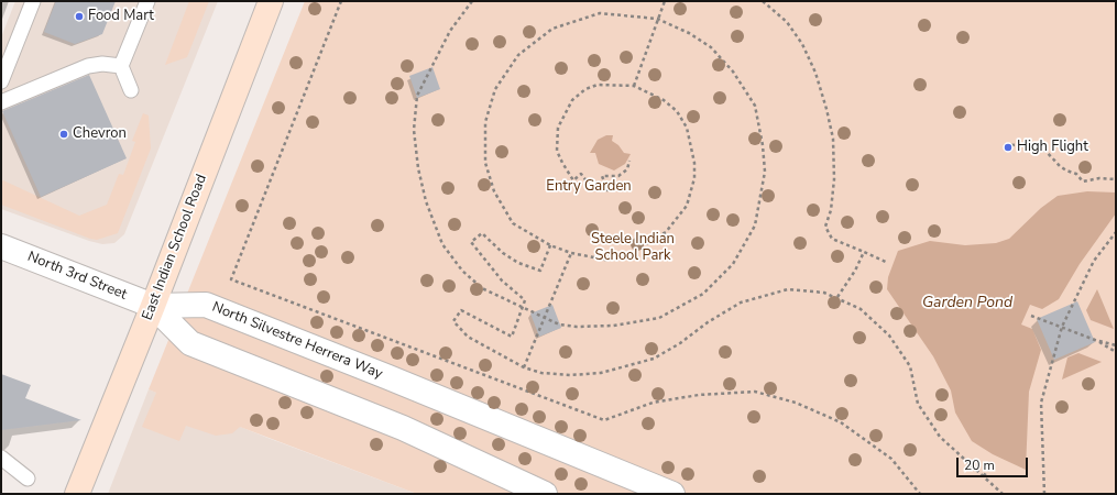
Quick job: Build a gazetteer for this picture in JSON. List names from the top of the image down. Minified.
{"streets":{"main road":["East Indian School Road"],"street":["North 3rd Street","North Silvestre Herrera Way"]},"crossings":[["East Indian School Road","North 3rd Street"],["East Indian School Road","North Silvestre Herrera Way"],["North 3rd Street","North Silvestre Herrera Way"]],"water":["Garden Pond"],"parks":["Entry Garden","Steele Indian School Park"],"places":["Food Mart","Chevron","High Flight"],"scale_bar":"20 m"}
